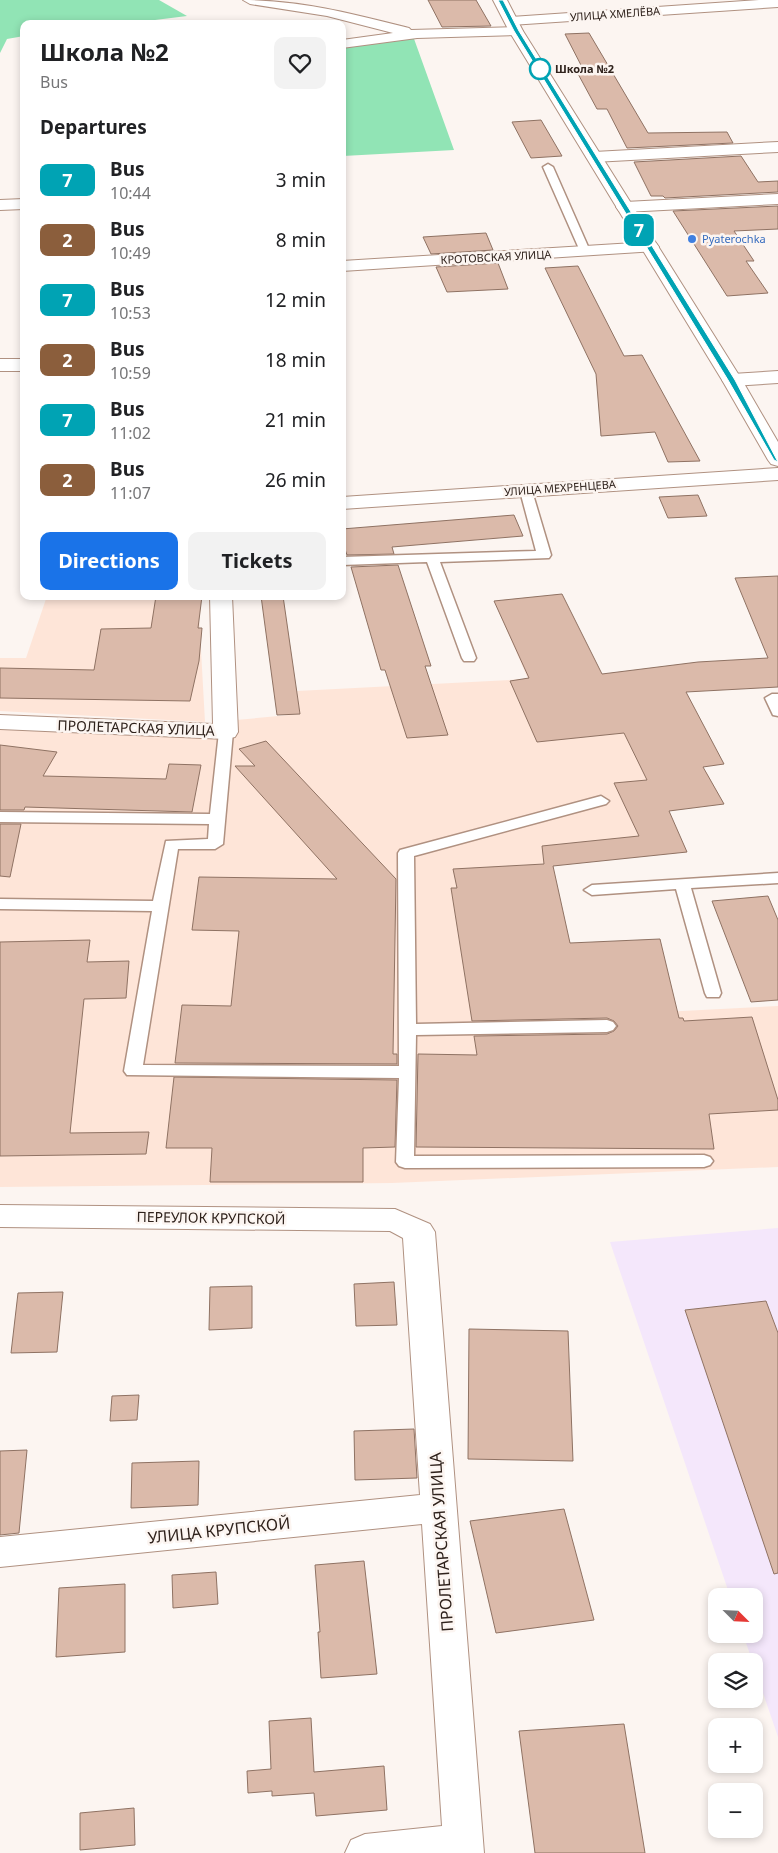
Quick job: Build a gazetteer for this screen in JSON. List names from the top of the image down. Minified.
{"streets":{"street":["УЛИЦА ХМЕЛЁВА","КРОТОВСКАЯ УЛИЦА","УЛИЦА МЕХРЕНЦЕВА","ПРОЛЕТАРСКАЯ УЛИЦА","ПЕРЕУЛОК КРУПСКОЙ","УЛИЦА КРУПСКОЙ"]},"crossings":[["ПРОЛЕТАРСКАЯ УЛИЦА","ПЕРЕУЛОК КРУПСКОЙ"],["ПРОЛЕТАРСКАЯ УЛИЦА","УЛИЦА КРУПСКОЙ"]],"places":["Школа №2","Pyaterochka"],"lines":["bus line 7"],"north":"bottom right","page":{"on_map":"7","heading":[["Школа №2","Bus"],"Departures"],"list":[{"mark":"7","name":"Bus","note":"10:44","value":"3 min"},{"mark":"2","name":"Bus","note":"10:49","value":"8 min"},{"mark":"7","name":"Bus","note":"10:53","value":"12 min"},{"mark":"2","name":"Bus","note":"10:59","value":"18 min"},{"mark":"7","name":"Bus","note":"11:02","value":"21 min"},{"mark":"2","name":"Bus","note":"11:07","value":"26 min"}],"buttons":["Directions","Tickets"],"map_buttons":["+","−"]}}
